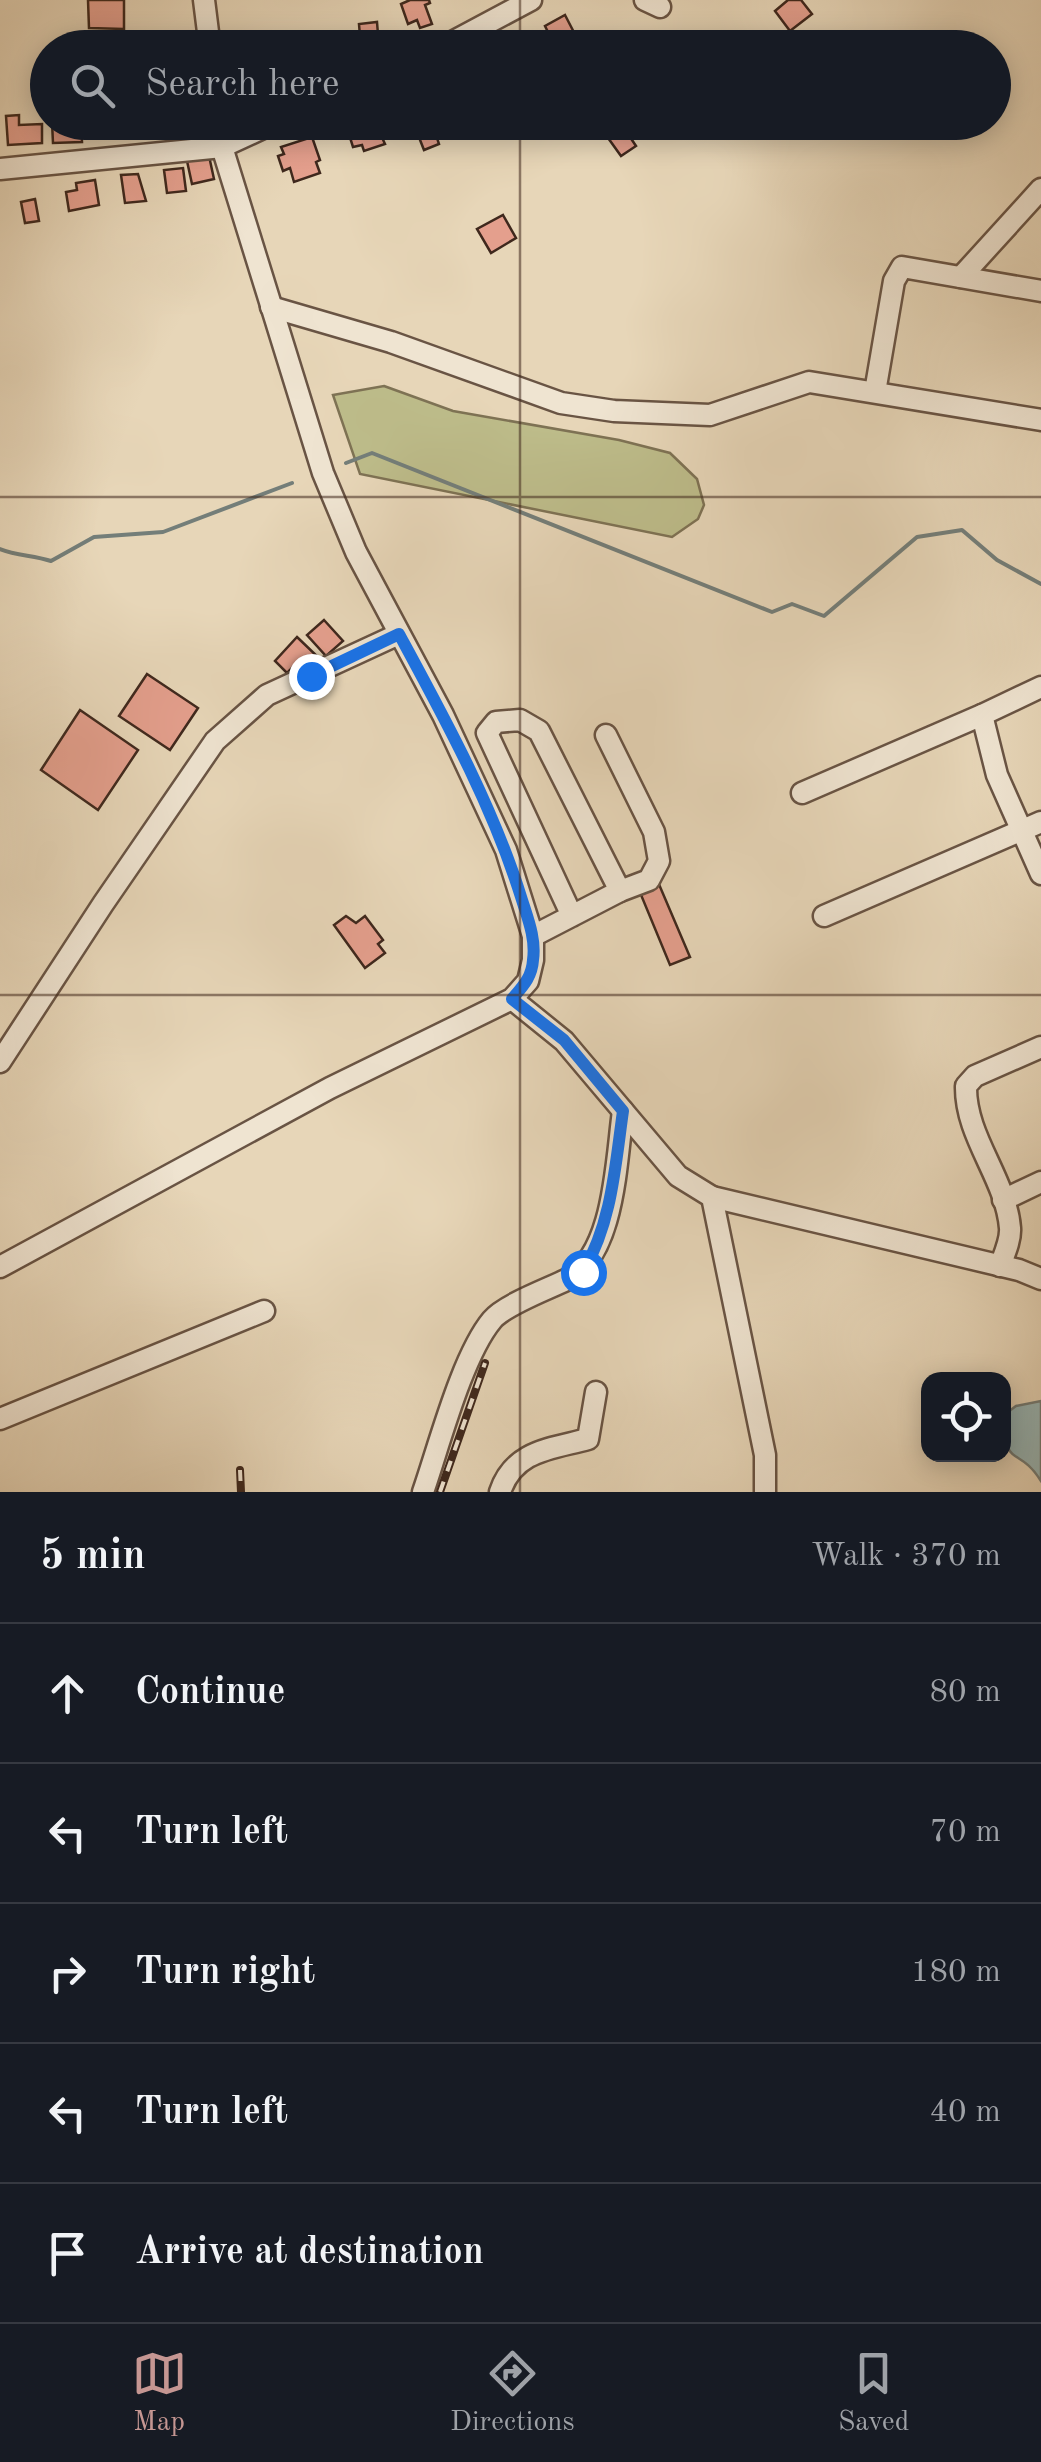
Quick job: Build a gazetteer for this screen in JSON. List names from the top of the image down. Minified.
{"page":{"search":"Search here","heading":["5 min","Walk · 370 m"],"list":[["Continue","80 m"],["Turn left","70 m"],["Turn right","180 m"],["Turn left","40 m"],"Arrive at destination"],"nav":["Map","Directions","Saved"]}}
